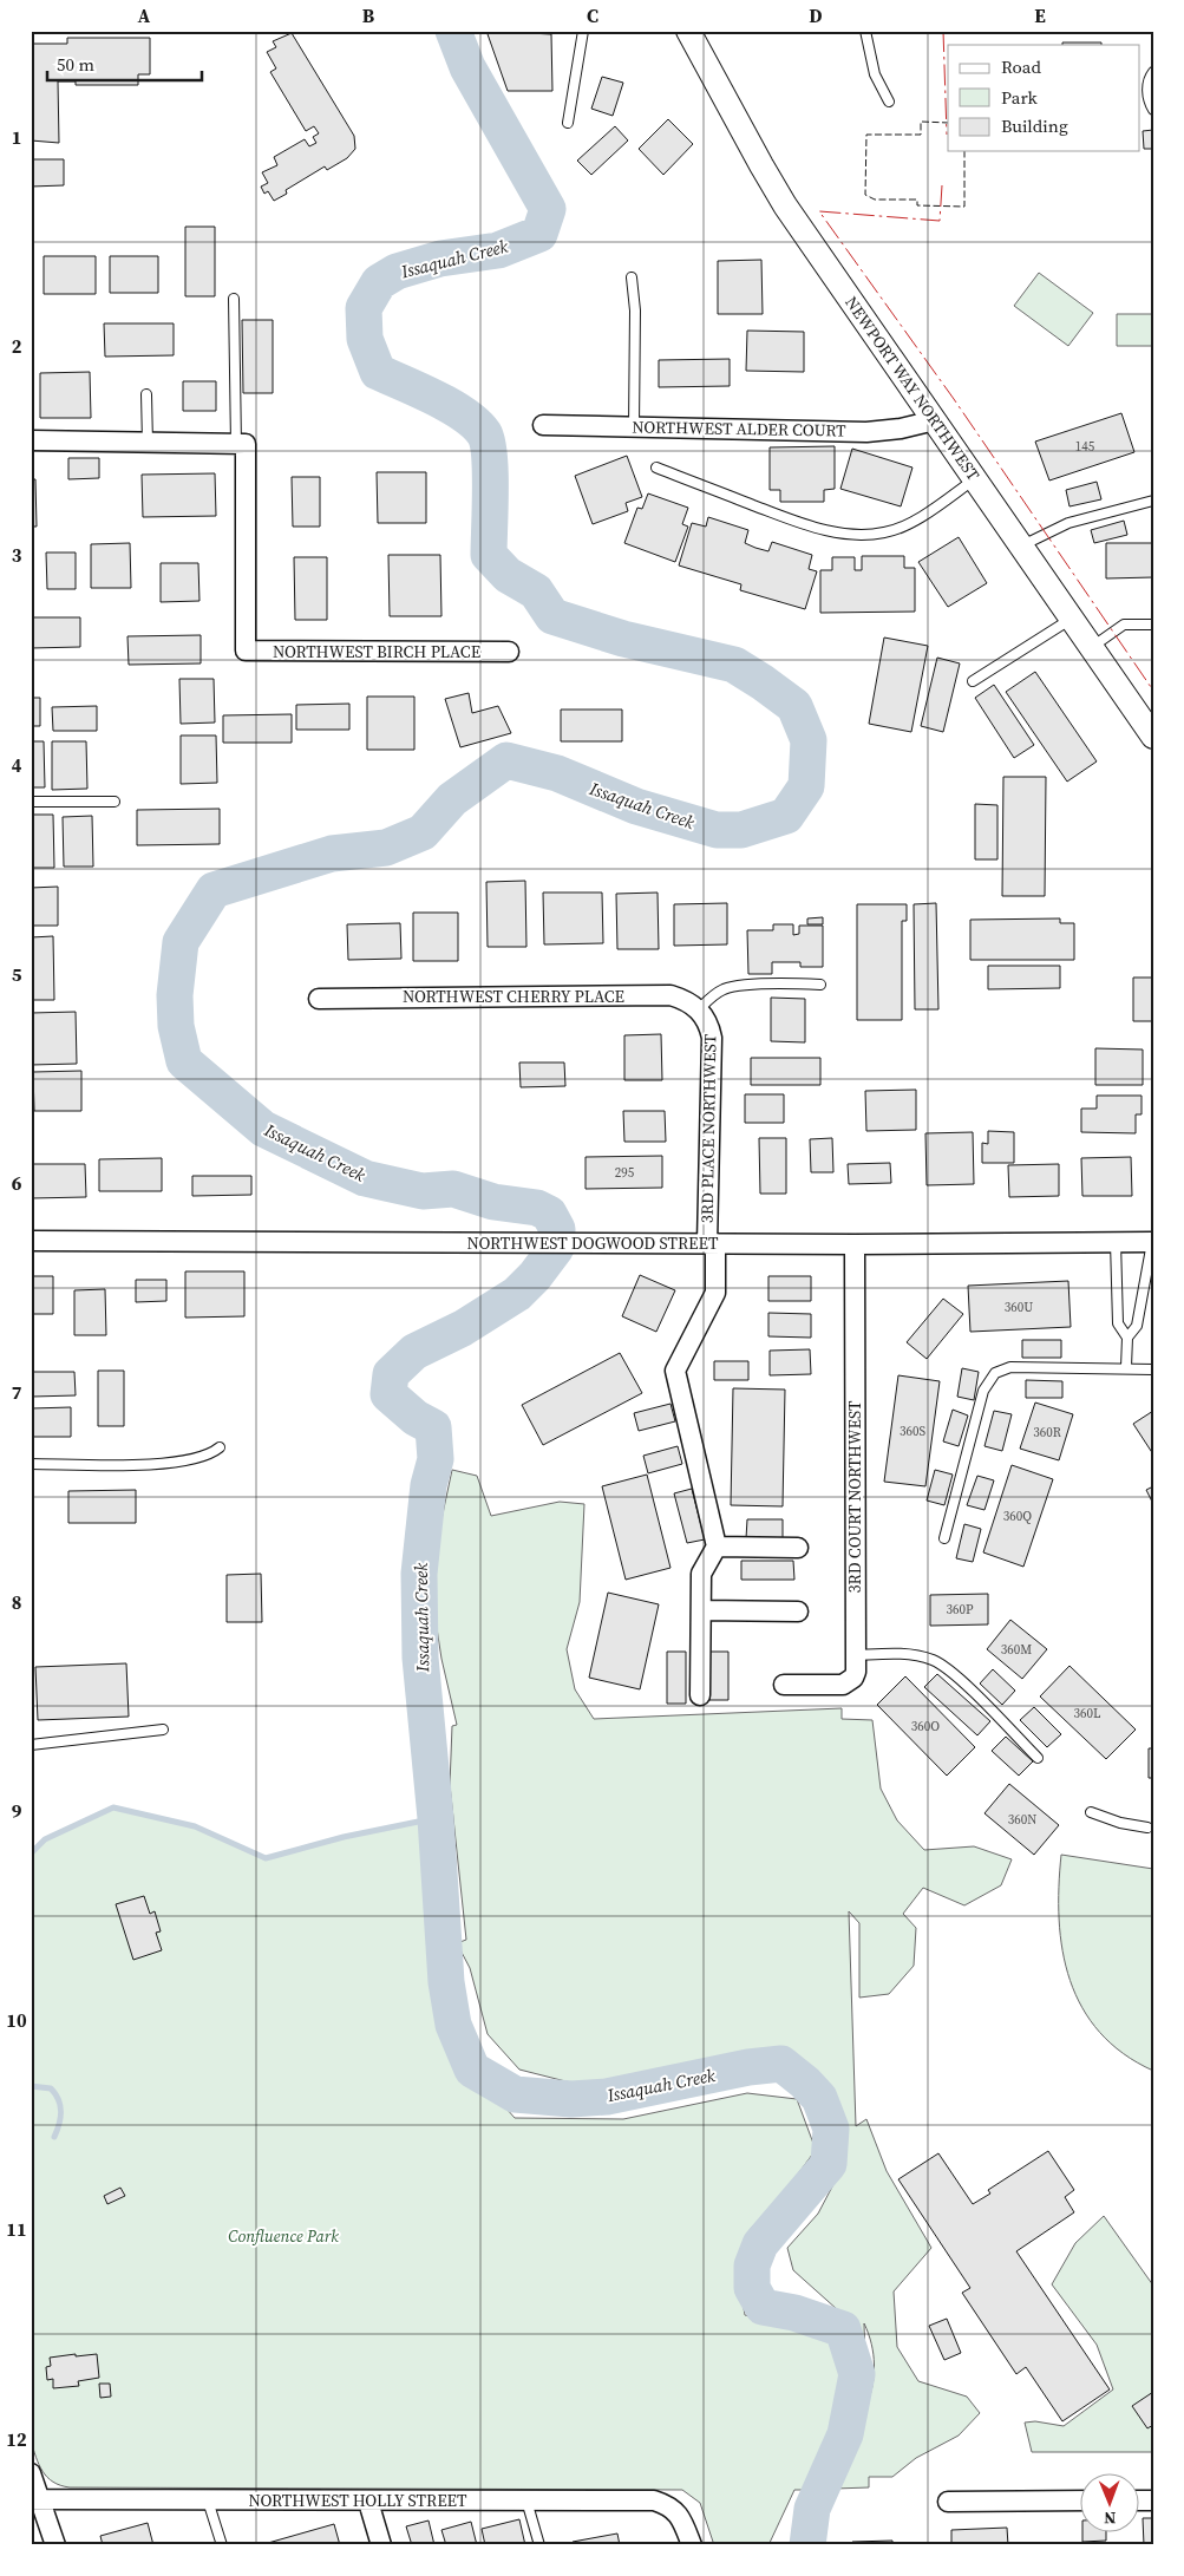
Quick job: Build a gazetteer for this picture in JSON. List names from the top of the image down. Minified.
{"streets":{"street":["NEWPORT WAY NORTHWEST","NORTHWEST ALDER COURT","NORTHWEST BIRCH PLACE","NORTHWEST CHERRY PLACE","3RD PLACE NORTHWEST","NORTHWEST DOGWOOD STREET","3RD COURT NORTHWEST","NORTHWEST HOLLY STREET"]},"crossings":[["NEWPORT WAY NORTHWEST","NORTHWEST ALDER COURT"],["NORTHWEST CHERRY PLACE","3RD PLACE NORTHWEST"],["3RD PLACE NORTHWEST","NORTHWEST DOGWOOD STREET"],["NORTHWEST DOGWOOD STREET","3RD COURT NORTHWEST"]],"water":["Issaquah Creek"],"parks":["Confluence Park"],"house_numbers":["145","295","360U","360S","360R","360Q","360P","360M","360L","360O","360N"],"legend":["Road","Park","Building"],"scale_bar":"50 m","north":"bottom","grid":{"columns":["A","B","C","D","E"],"rows":["1","2","3","4","5","6","7","8","9","10","11","12"]}}
